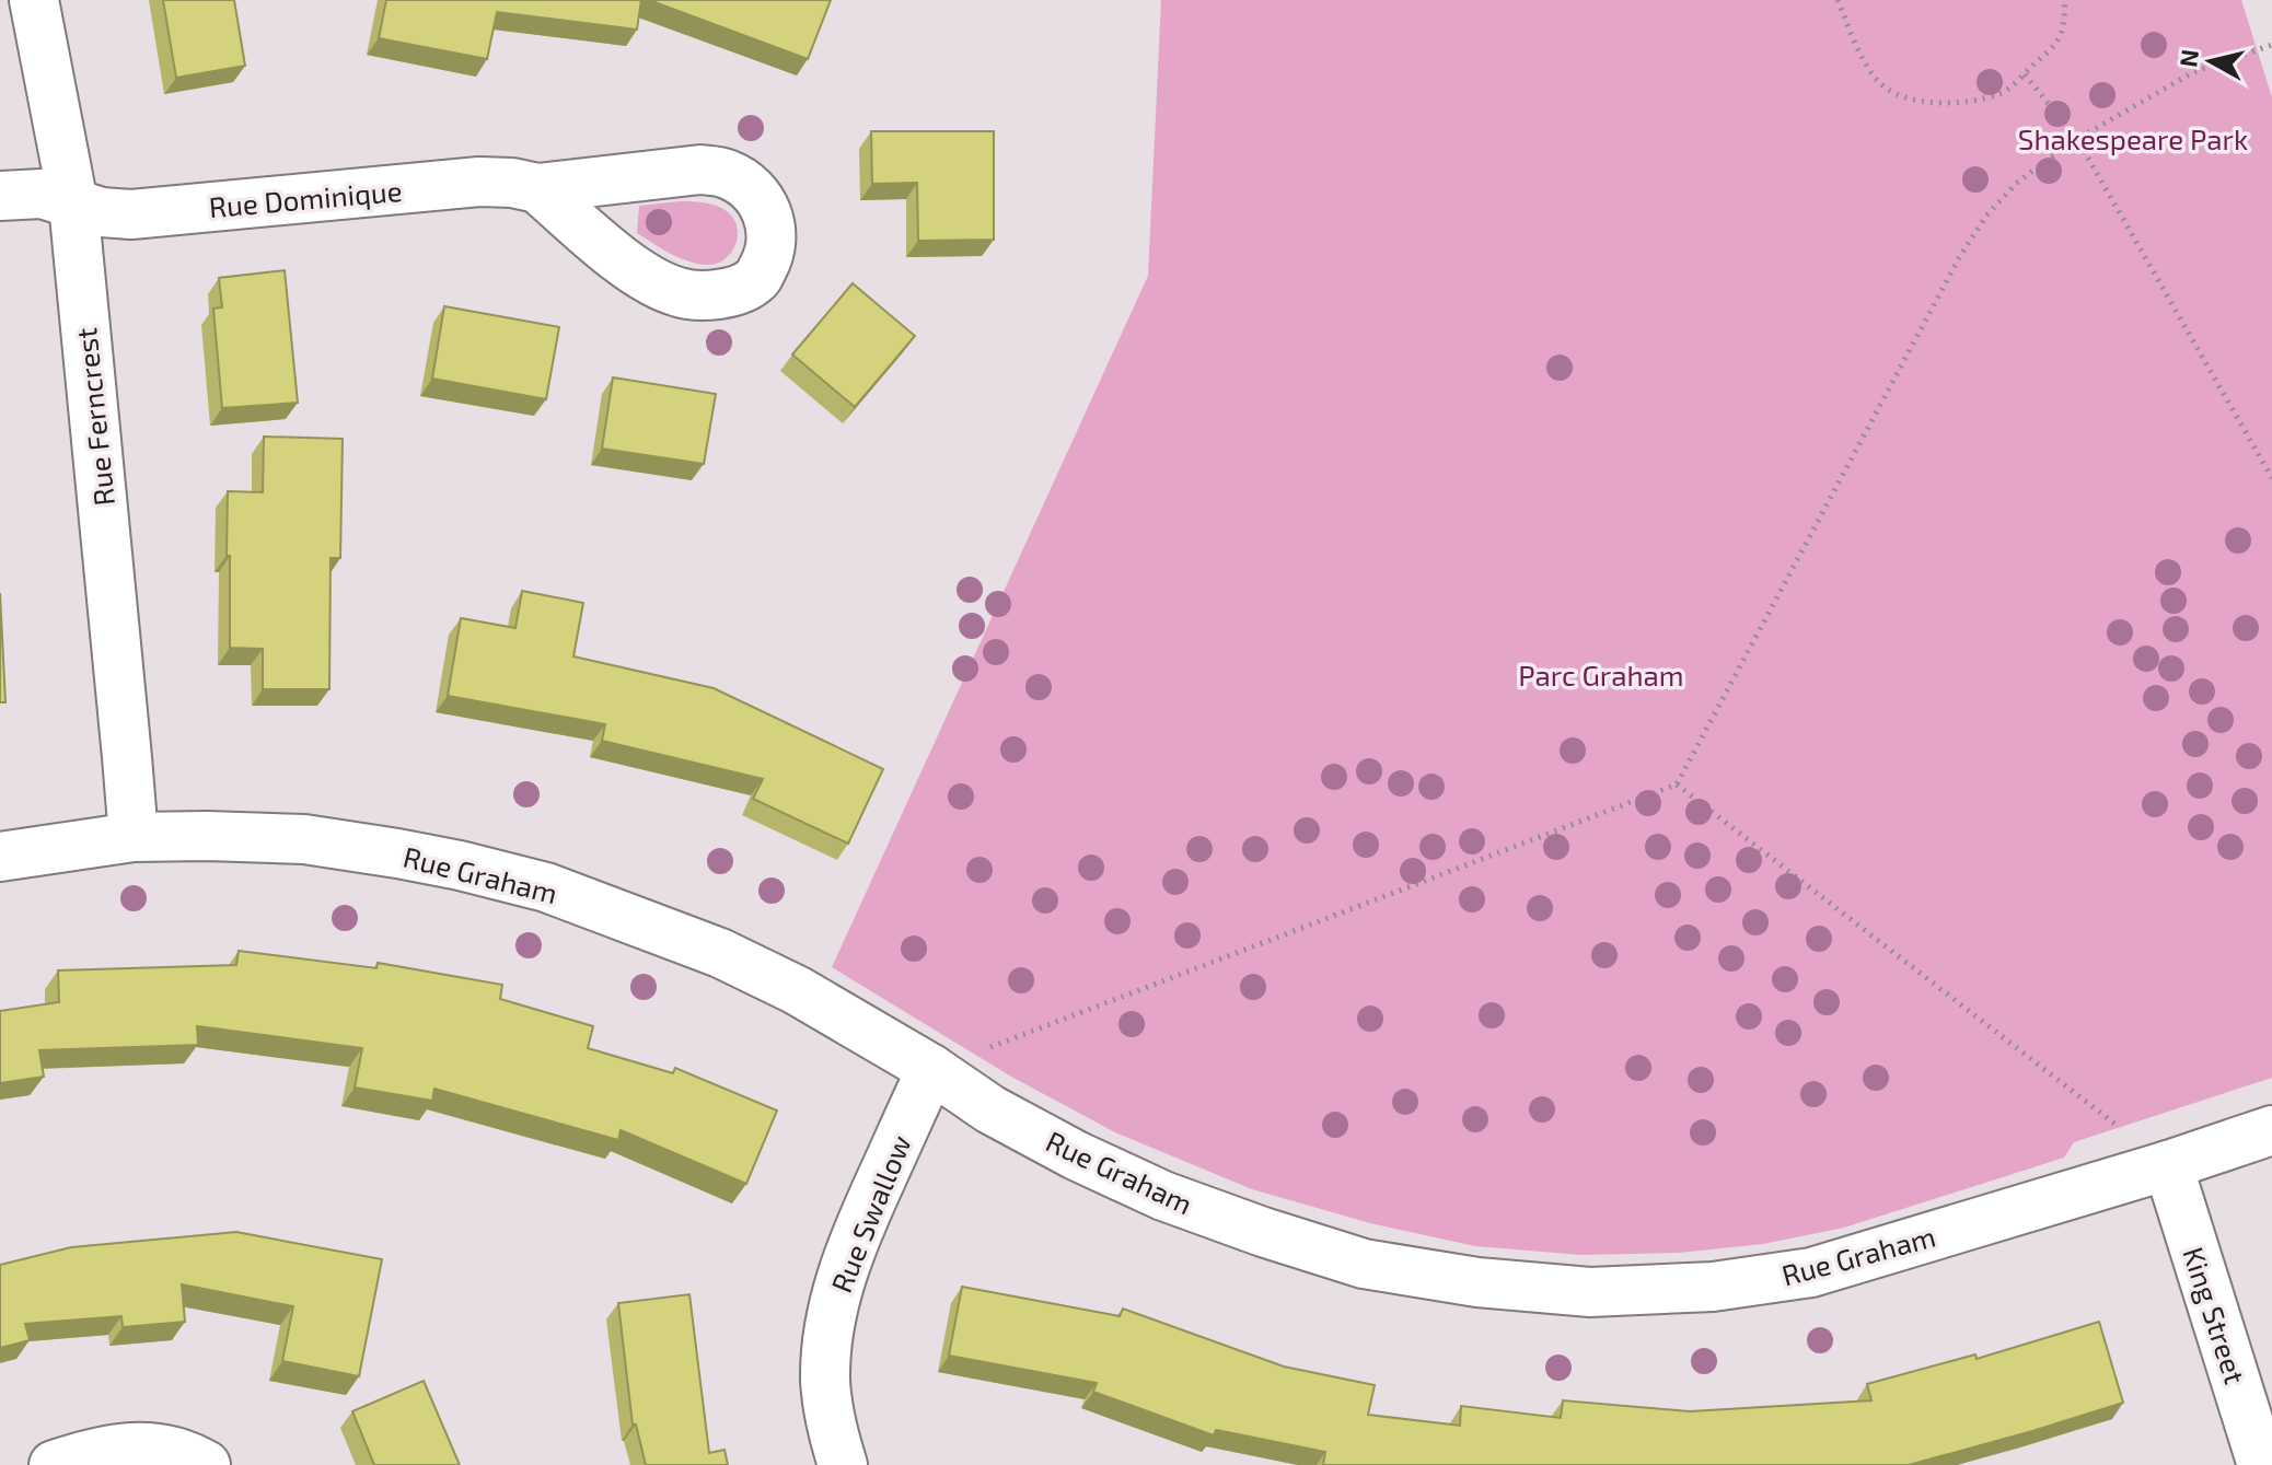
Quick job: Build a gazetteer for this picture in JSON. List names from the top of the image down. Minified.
{"streets":{"street":["Rue Dominique","Rue Ferncrest","Rue Graham","Rue Swallow","King Street"]},"crossings":[["Rue Dominique","Rue Ferncrest"],["Rue Ferncrest","Rue Graham"],["Rue Graham","Rue Swallow"],["Rue Graham","King Street"]],"parks":["Shakespeare Park","Parc Graham"],"north":"left"}
